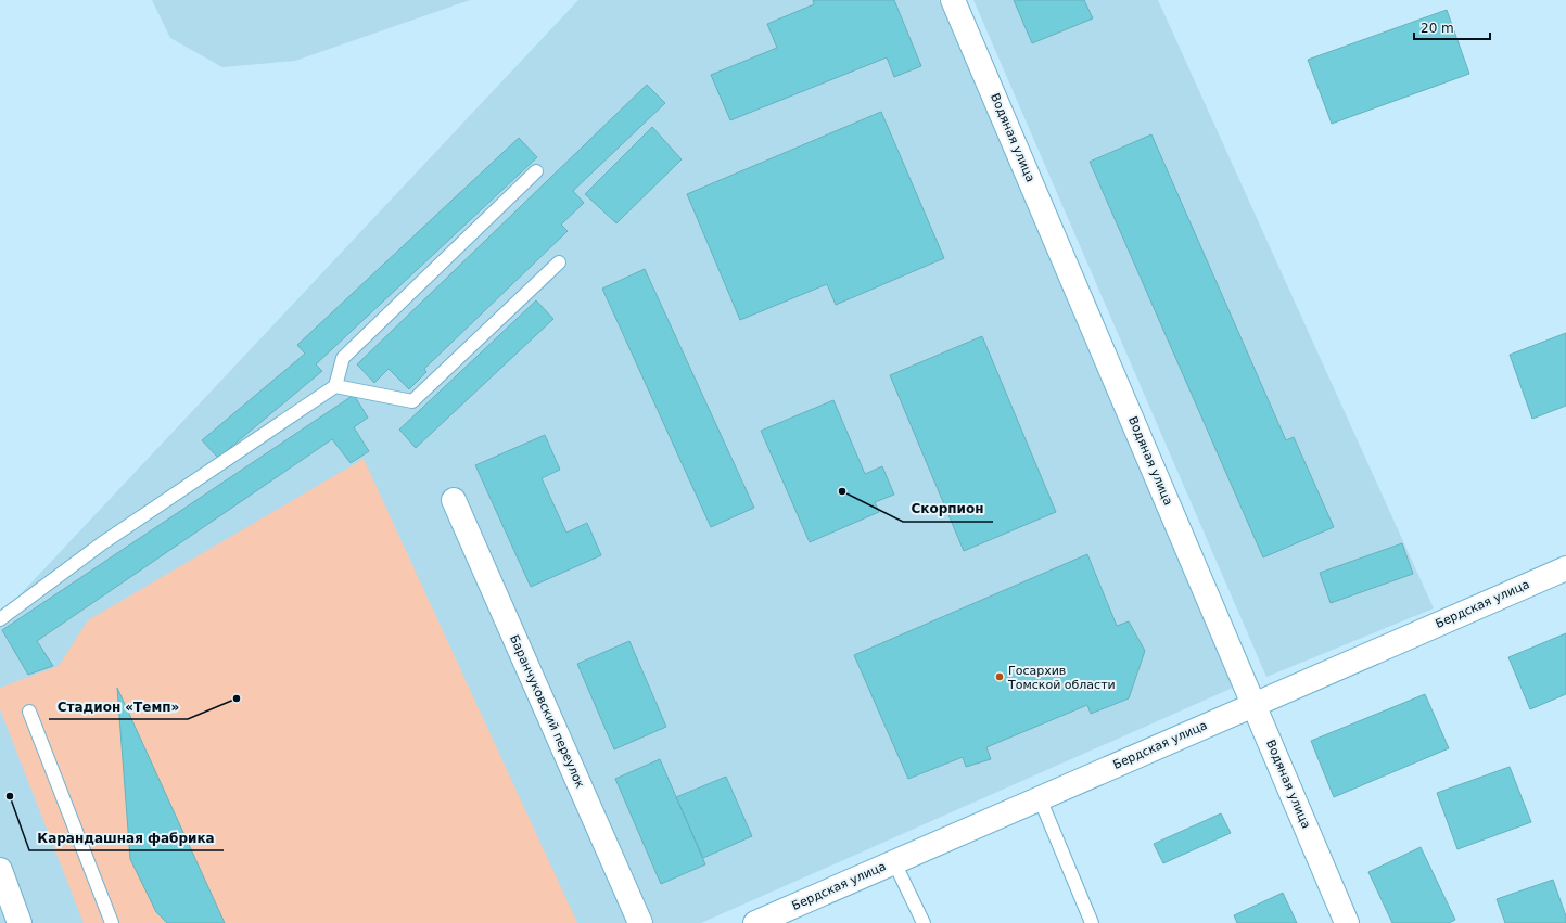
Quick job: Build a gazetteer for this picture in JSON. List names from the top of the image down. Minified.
{"streets":{"street":["Водяная улица","Бердская улица","Баранчуковский переулок"]},"crossings":[["Водяная улица","Бердская улица"]],"places":["Скорпион","Госархив Томской области","Стадион «Темп»","Карандашная фабрика"],"scale_bar":"20 m"}
